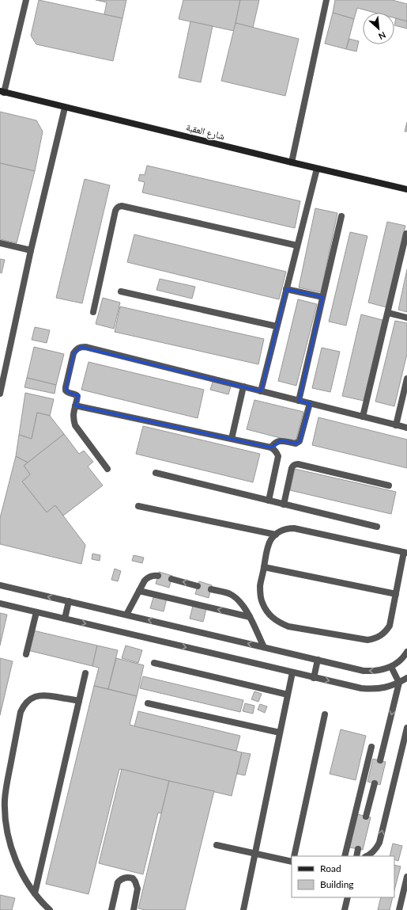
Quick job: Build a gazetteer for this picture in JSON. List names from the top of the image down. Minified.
{"streets":{"street":["شارع العقبة"]},"legend":["Road","Building"],"north":"bottom right"}
